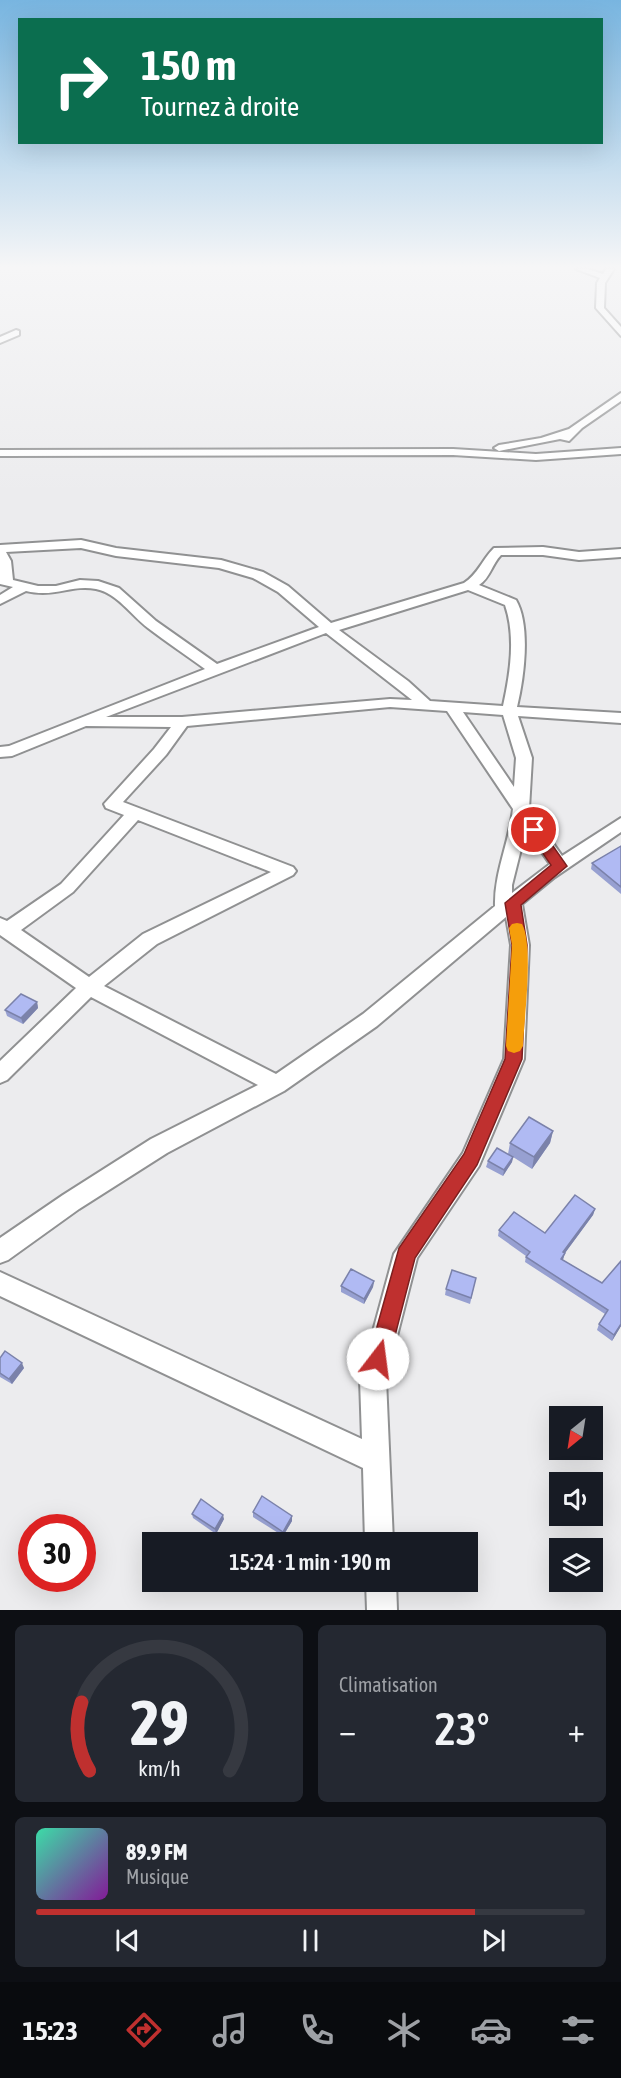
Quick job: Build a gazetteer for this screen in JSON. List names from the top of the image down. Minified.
{"north":"bottom left","page":{"turn":["150 m","Tournez à droite"],"limit":"30","trip":"15:24 · 1 min · 190 m","tile":"Climatisation","heat":["−","23°","+"],"song":["89.9 FM","Musique"],"tabs":"15:23","gauge":["29","km/h"]}}
